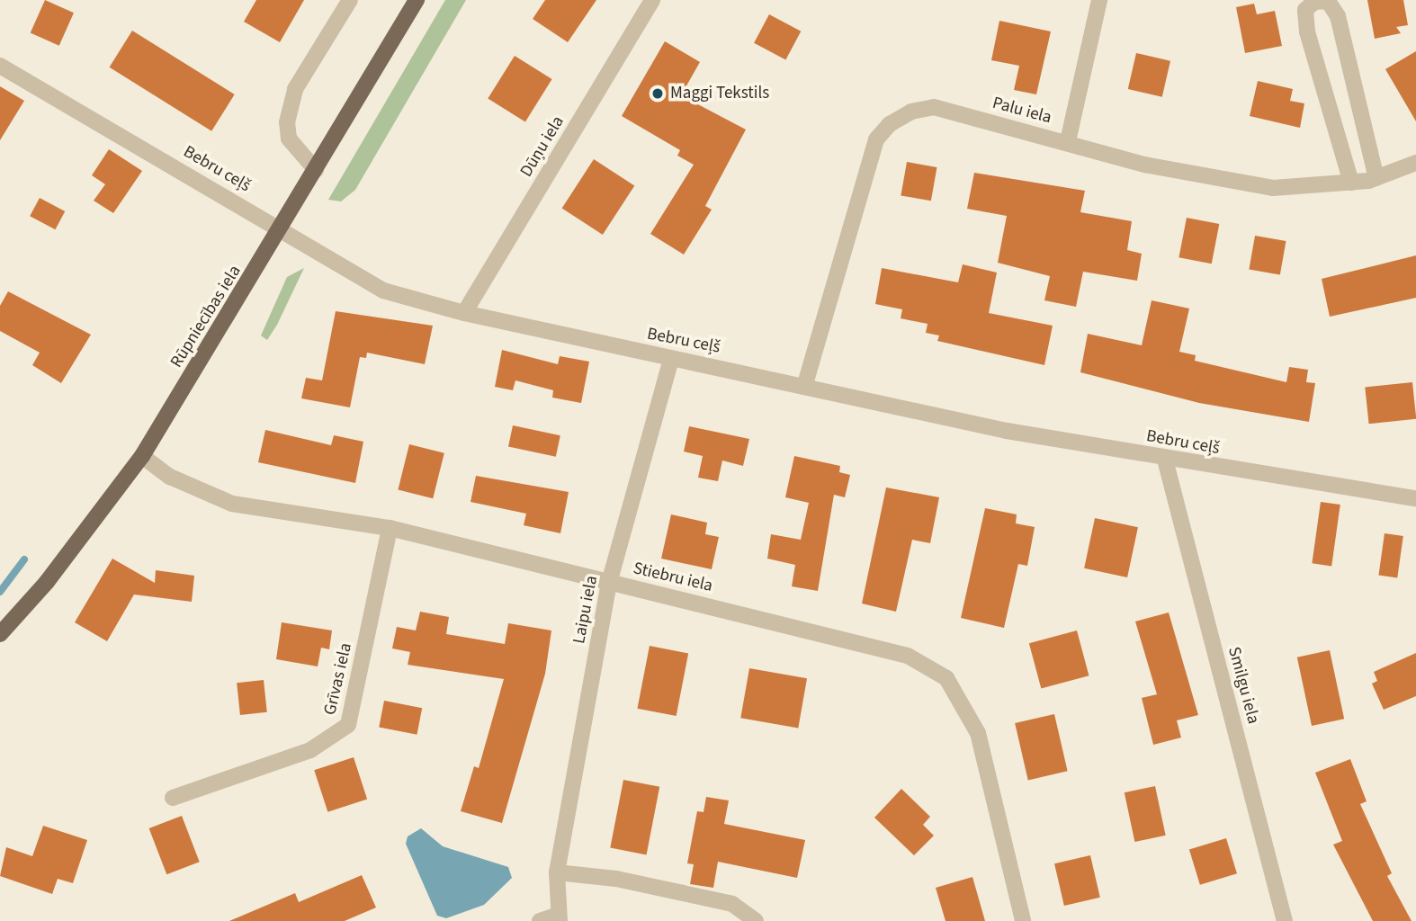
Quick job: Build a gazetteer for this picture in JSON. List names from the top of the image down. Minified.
{"streets":{"main road":["Rūpniecības iela"],"street":["Palu iela","Dūņu iela","Bebru ceļš","Stiebru iela","Laipu iela","Grīvas iela","Smilgu iela"]},"crossings":[["Palu iela","Bebru ceļš"],["Dūņu iela","Bebru ceļš"],["Bebru ceļš","Rūpniecības iela"],["Bebru ceļš","Laipu iela"],["Bebru ceļš","Smilgu iela"],["Rūpniecības iela","Stiebru iela"],["Stiebru iela","Laipu iela"],["Stiebru iela","Grīvas iela"]],"places":["Maggi Tekstils"]}
